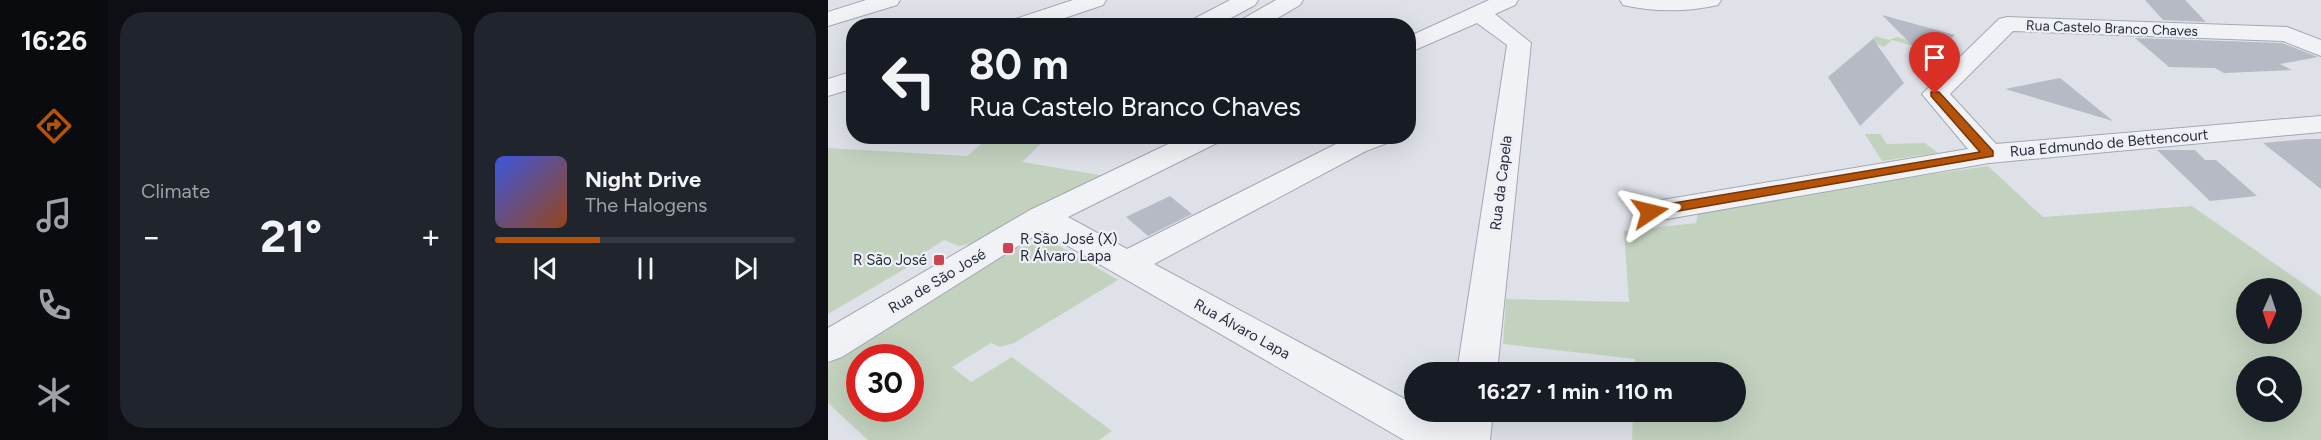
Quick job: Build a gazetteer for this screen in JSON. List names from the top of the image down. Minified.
{"streets":{"street":["Rua Castelo Branco Chaves","Rua Edmundo de Bettencourt","Rua da Capela","Rua de São José","Rua Álvaro Lapa"]},"crossings":[["Rua Castelo Branco Chaves","Rua Edmundo de Bettencourt"],["Rua de São José","Rua Álvaro Lapa"]],"places":{"transit":["R São José (X) R Álvaro Lapa","R São José"]},"north":"bottom","page":{"tabs":"16:26","tile":"Climate","turn":["80 m","Rua Castelo Branco Chaves"],"song":["Night Drive","The Halogens"],"heat":["−","21°","+"],"limit":"30","trip":"16:27 · 1 min · 110 m"}}
